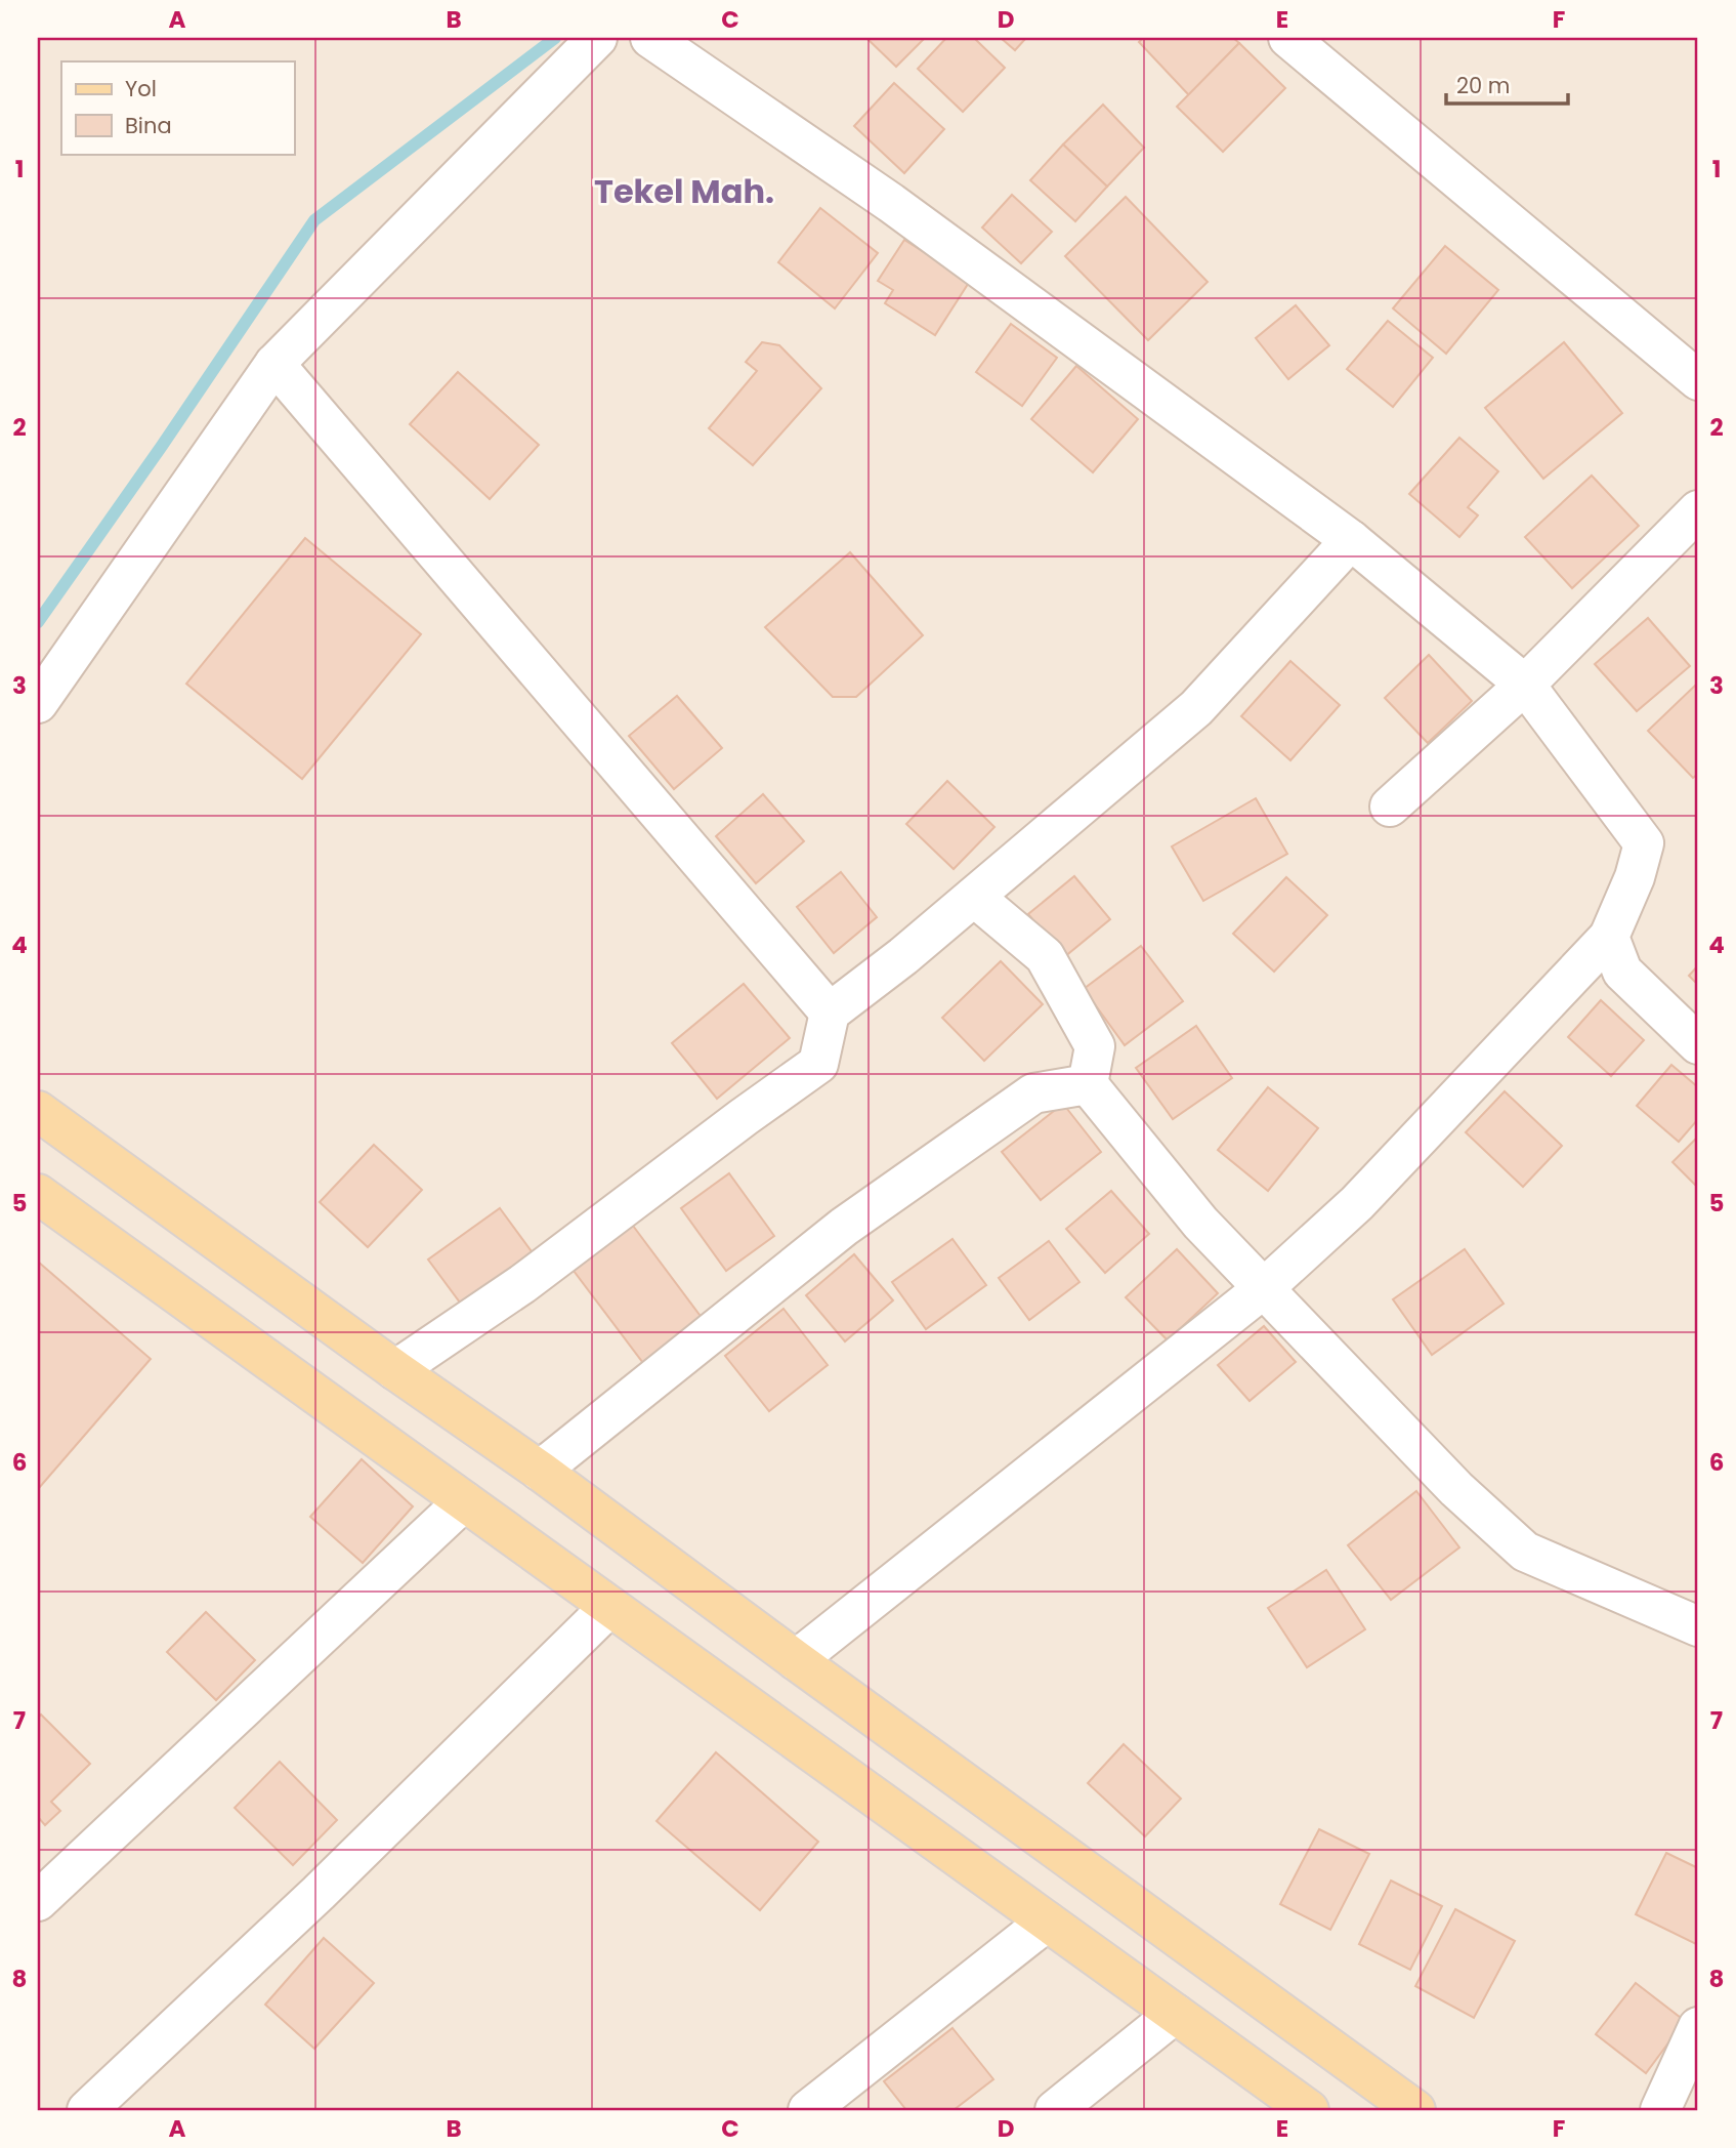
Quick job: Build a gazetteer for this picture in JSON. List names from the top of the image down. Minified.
{"districts":["Tekel Mah."],"legend":["Yol","Bina"],"scale_bar":"20 m","grid":{"columns":["A","B","C","D","E","F"],"rows":["1","2","3","4","5","6","7","8"]}}
